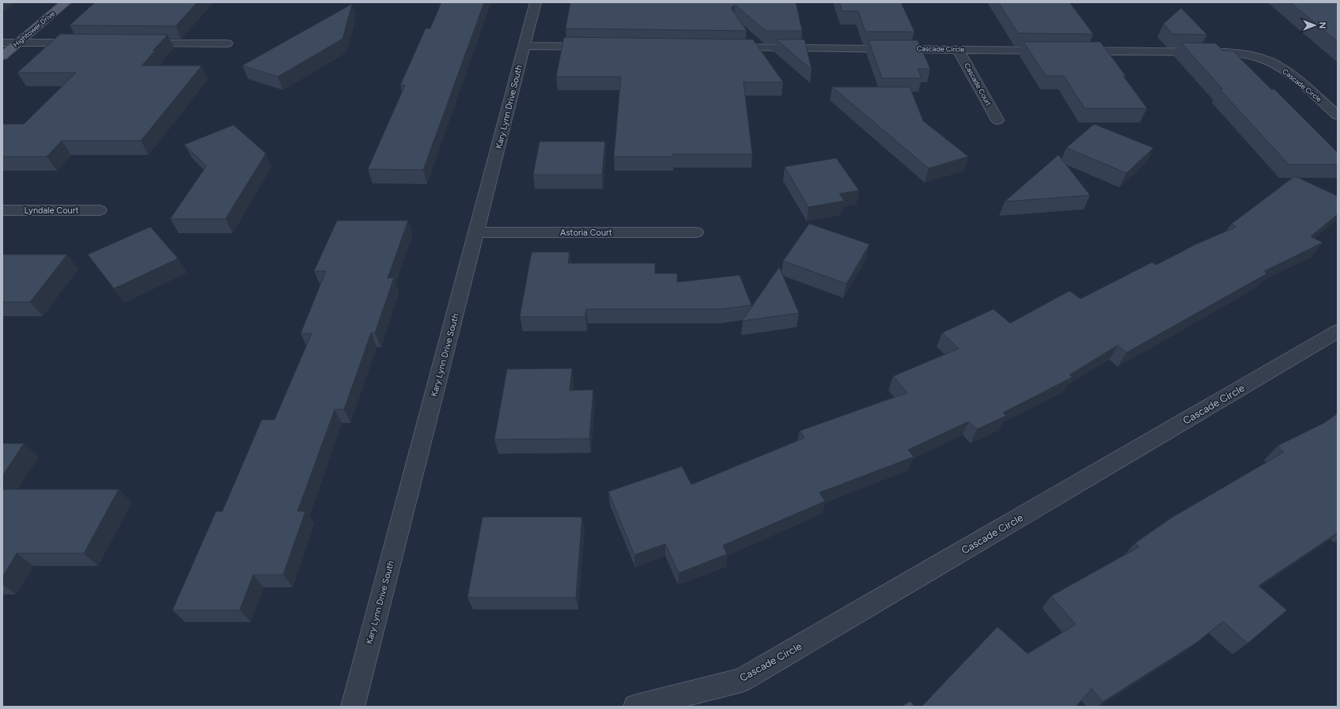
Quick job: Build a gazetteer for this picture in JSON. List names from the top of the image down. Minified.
{"streets":{"main road":["Hightower Drive"],"street":["Cascade Circle","Cascade Court","Kary Lynn Drive South","Lyndale Court","Astoria Court"]},"crossings":[["Cascade Circle","Cascade Court"],["Kary Lynn Drive South","Astoria Court"]],"north":"right"}
